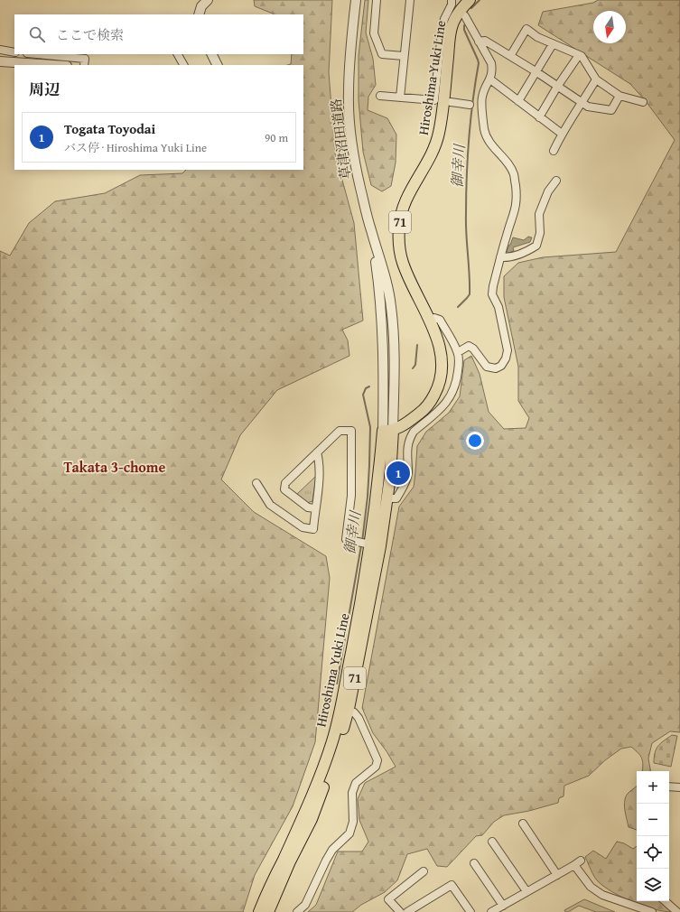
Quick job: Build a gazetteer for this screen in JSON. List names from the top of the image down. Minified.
{"streets":{"main road":["Hiroshima Yuki Line","71"],"street":["草津沼田道路"]},"crossings":[["Hiroshima Yuki Line","草津沼田道路"]],"districts":["Takata 3-chome"],"water":["御幸川"],"north":"bottom","page":{"search":"ここで検索","heading":"周辺","list":[{"mark":"1","name":"Togata Toyodai","note":"バス停 · Hiroshima Yuki Line","value":"90 m"}],"pins":"1","map_buttons":["+","−"]}}
